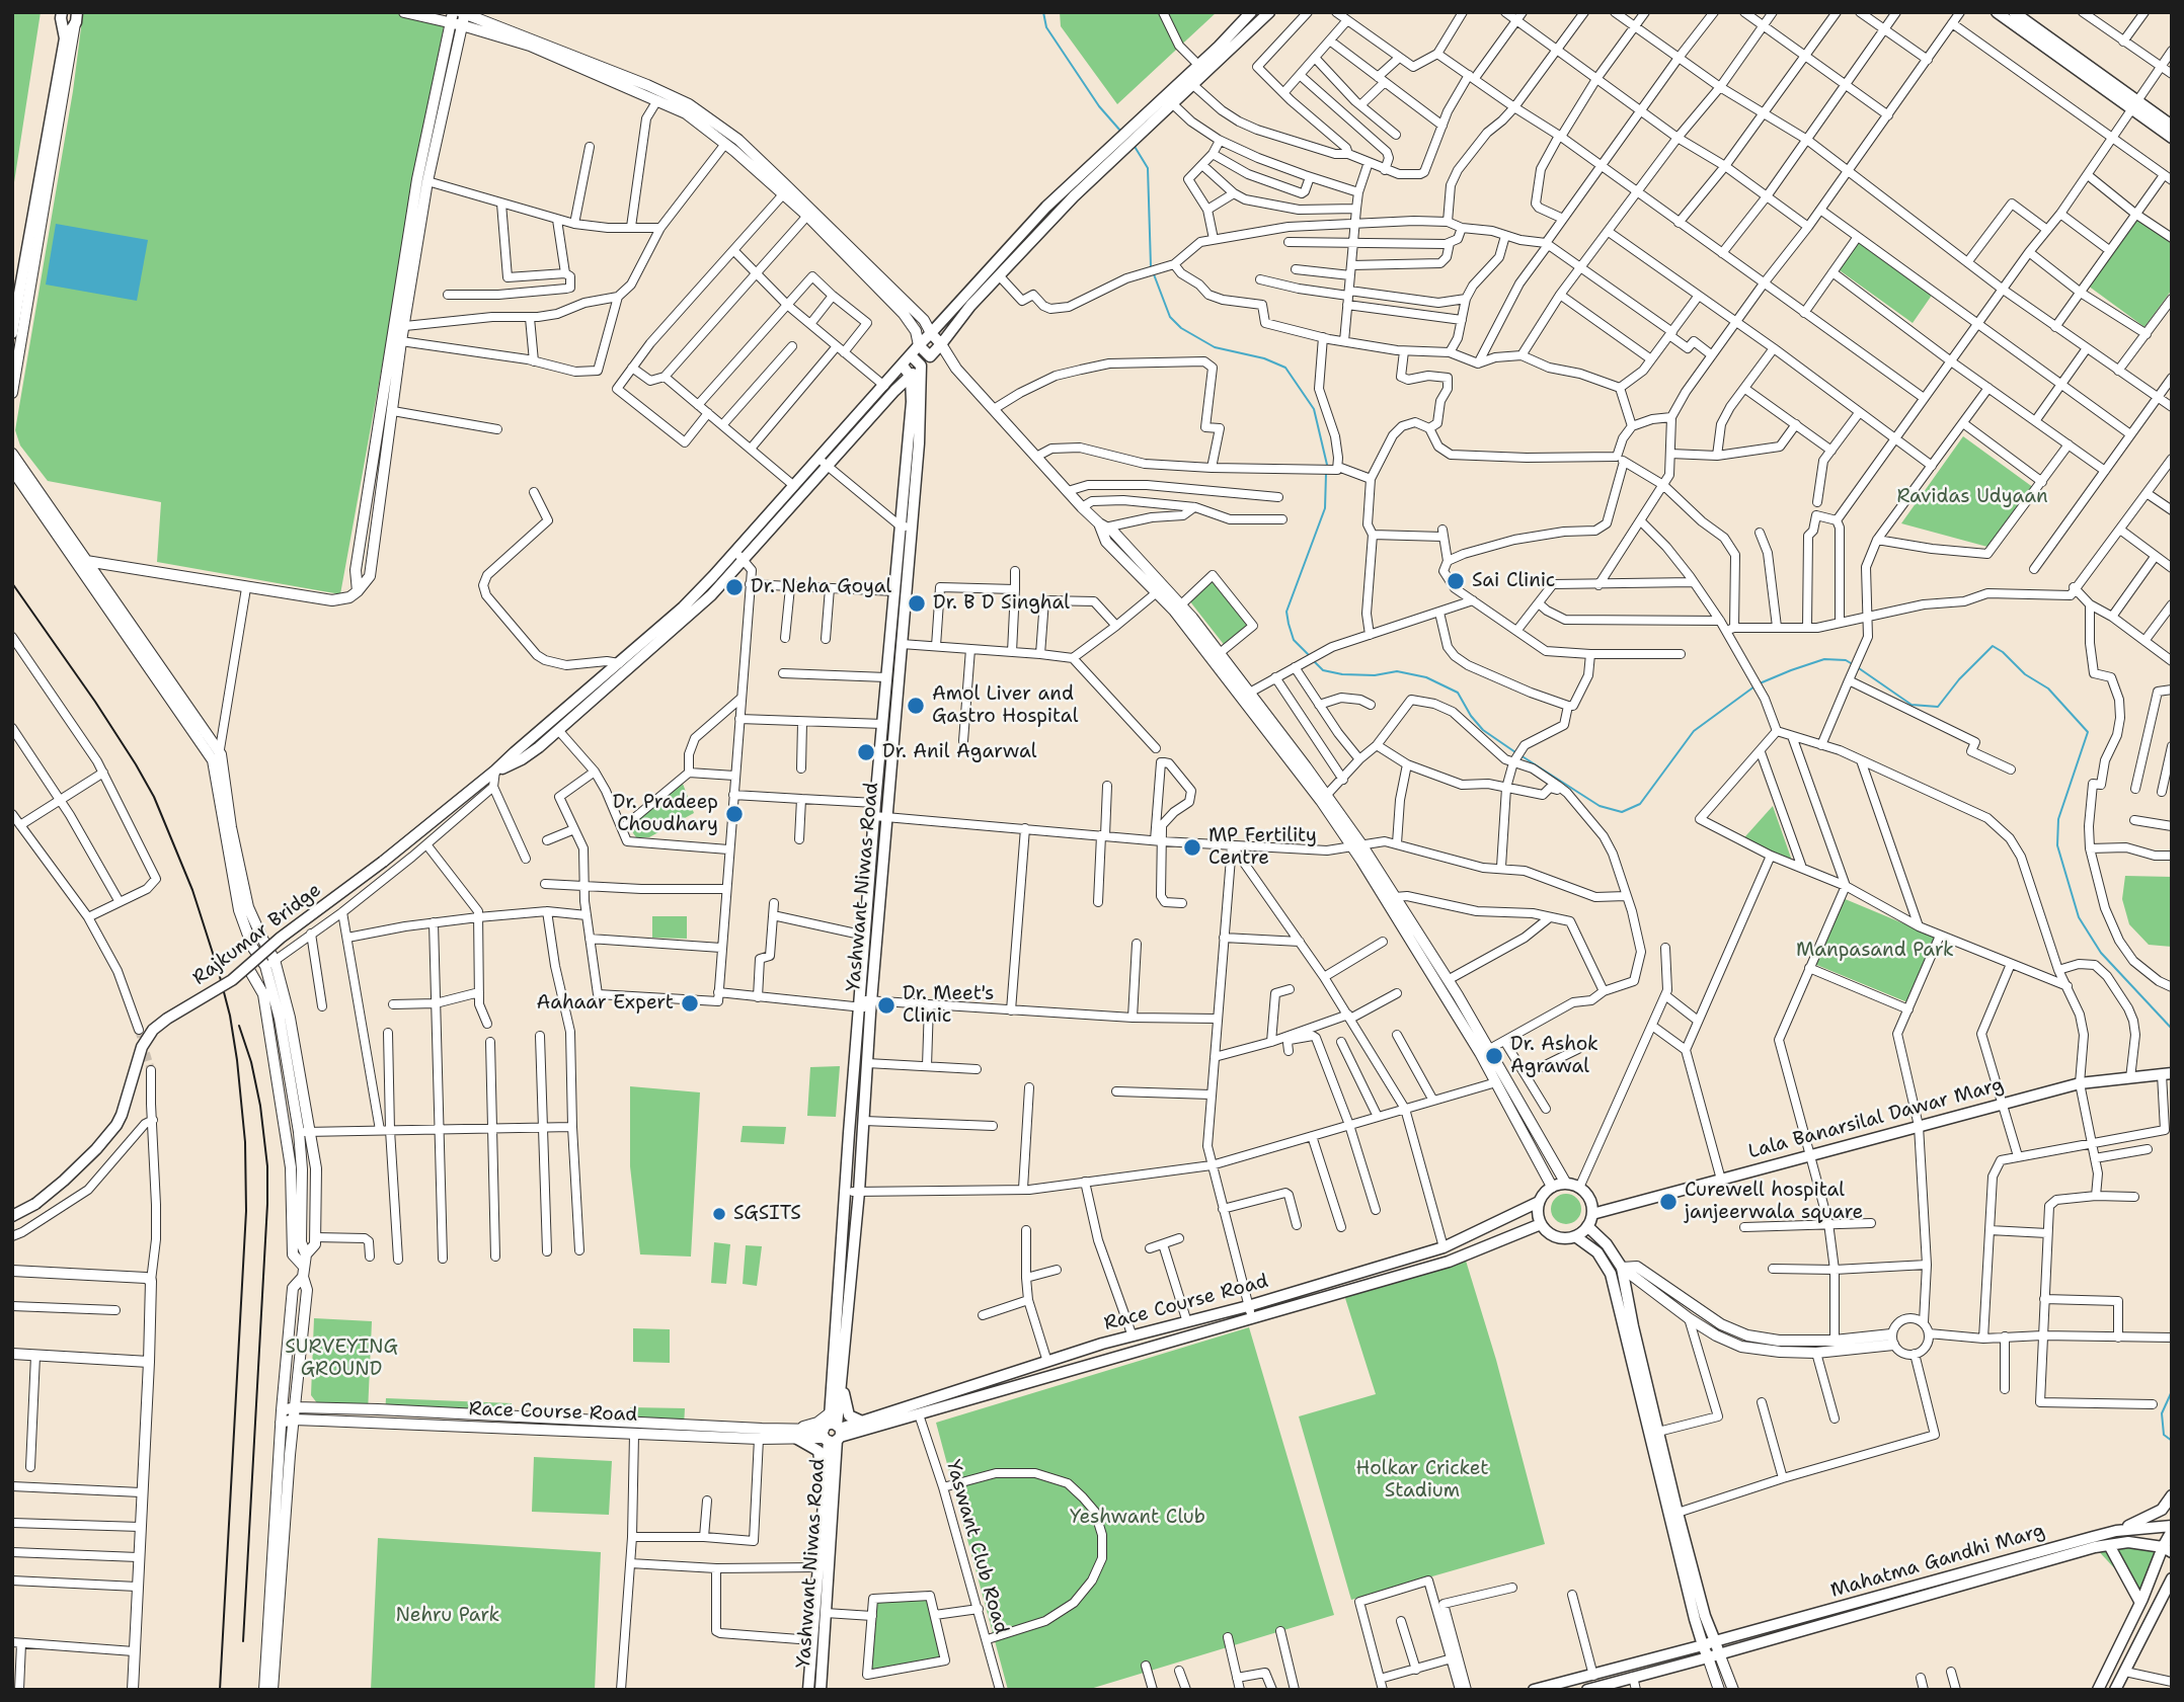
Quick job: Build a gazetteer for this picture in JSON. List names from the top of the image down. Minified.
{"streets":{"main road":["Yashwant Niwas Road","Rajkumar Bridge","Lala Banarsilal Dawar Marg","Race Course Road","Mahatma Gandhi Marg"],"street":["Yaswant Club Road"]},"crossings":[["Yashwant Niwas Road","Race Course Road"],["Lala Banarsilal Dawar Marg","Race Course Road"],["Race Course Road","Yaswant Club Road"]],"parks":["Ravidas Udyaan","Manpasand Park","SURVEYING GROUND","Holkar Cricket Stadium","Yeshwant Club","Nehru Park"],"places":["Sai Clinic","Dr. Neha Goyal","Dr. B D Singhal","Amol Liver and Gastro Hospital","Dr. Anil Agarwal","Dr. Pradeep Choudhary","MP Fertility Centre","Aahaar Expert","Dr. Meet's Clinic","Dr. Ashok Agrawal","Curewell hospital janjeerwala square","SGSITS"]}
